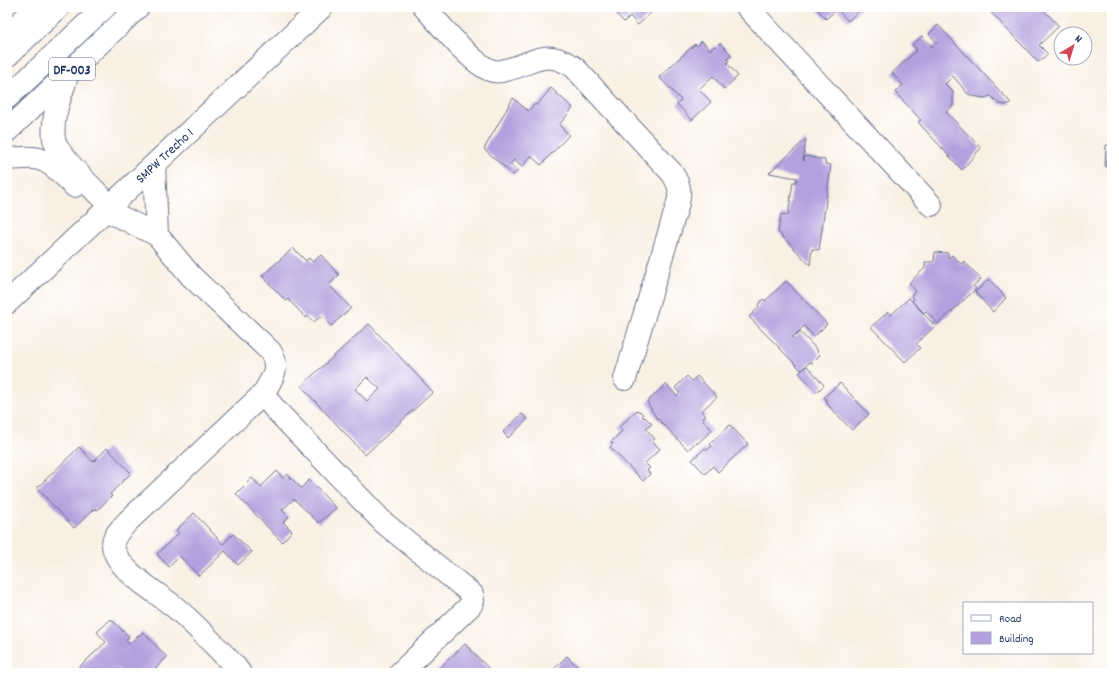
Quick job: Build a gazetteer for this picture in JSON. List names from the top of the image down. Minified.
{"streets":{"main road":["DF-003","SMPW Trecho 1"]},"legend":["Road","Building"],"north":"top right"}
